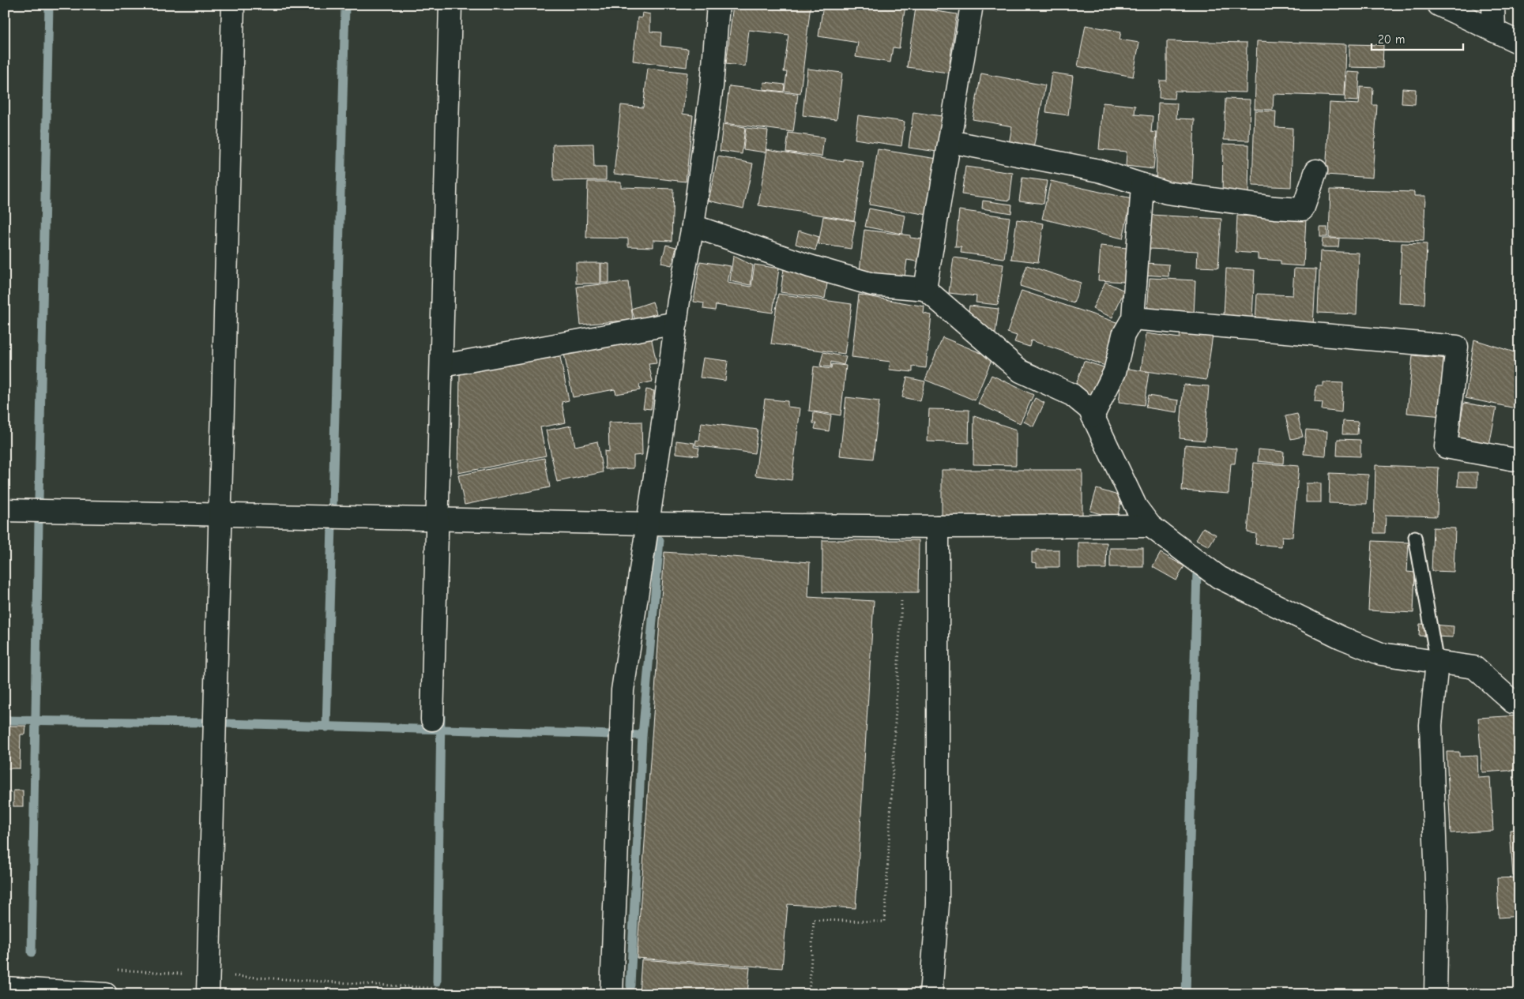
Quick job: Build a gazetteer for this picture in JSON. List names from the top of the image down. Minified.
{"scale_bar":"20 m"}
